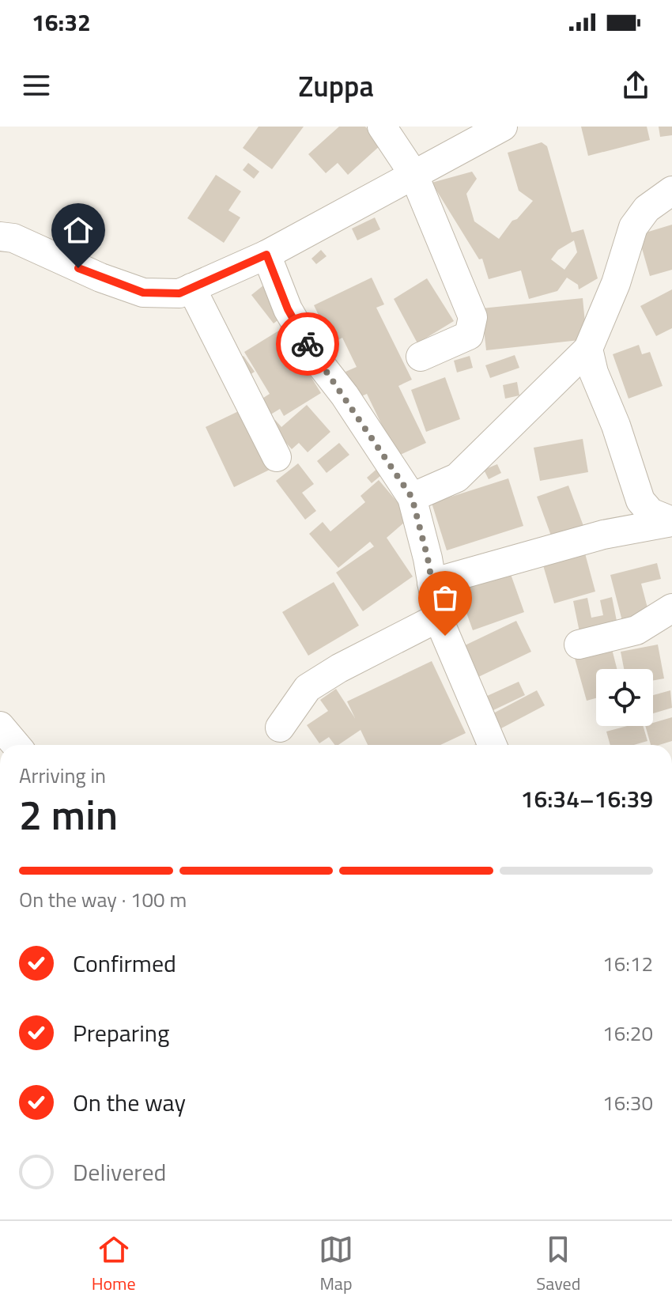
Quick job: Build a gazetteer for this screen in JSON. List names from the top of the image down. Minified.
{"page":{"status":"16:32","header":"Zuppa","heading":["2 min","Arriving in","16:34–16:39"],"bar":"On the way · 100 m","list":[["Confirmed","16:12"],["Preparing","16:20"],["On the way","16:30"],"Delivered"],"tabs":["Home","Map","Saved"]}}
